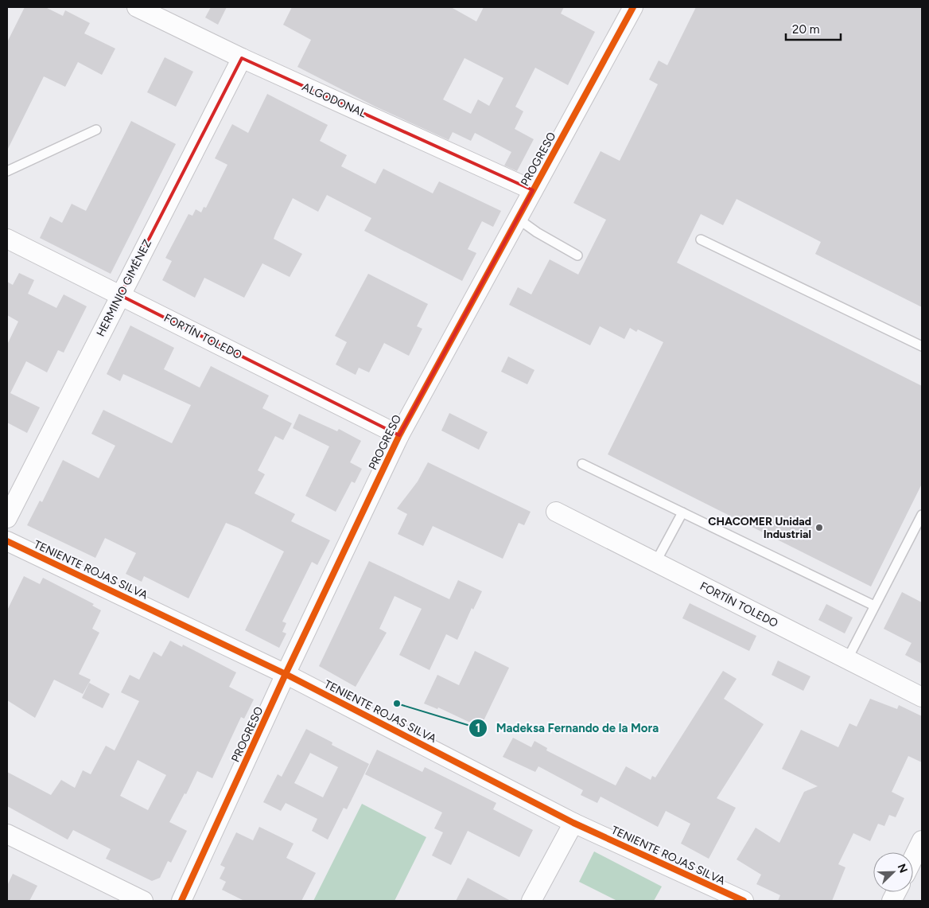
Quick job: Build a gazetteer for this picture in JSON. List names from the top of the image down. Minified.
{"streets":{"street":["ALGODONAL","PROGRESO","HERMINIO GIMÉNEZ","FORTÍN TOLEDO","TENIENTE ROJAS SILVA"]},"crossings":[["ALGODONAL","PROGRESO"],["ALGODONAL","HERMINIO GIMÉNEZ"],["PROGRESO","FORTÍN TOLEDO"],["PROGRESO","TENIENTE ROJAS SILVA"],["HERMINIO GIMÉNEZ","FORTÍN TOLEDO"]],"places":["CHACOMER Unidad Industrial","Madeksa Fernando de la Mora"],"scale_bar":"20 m","north":"top right"}
